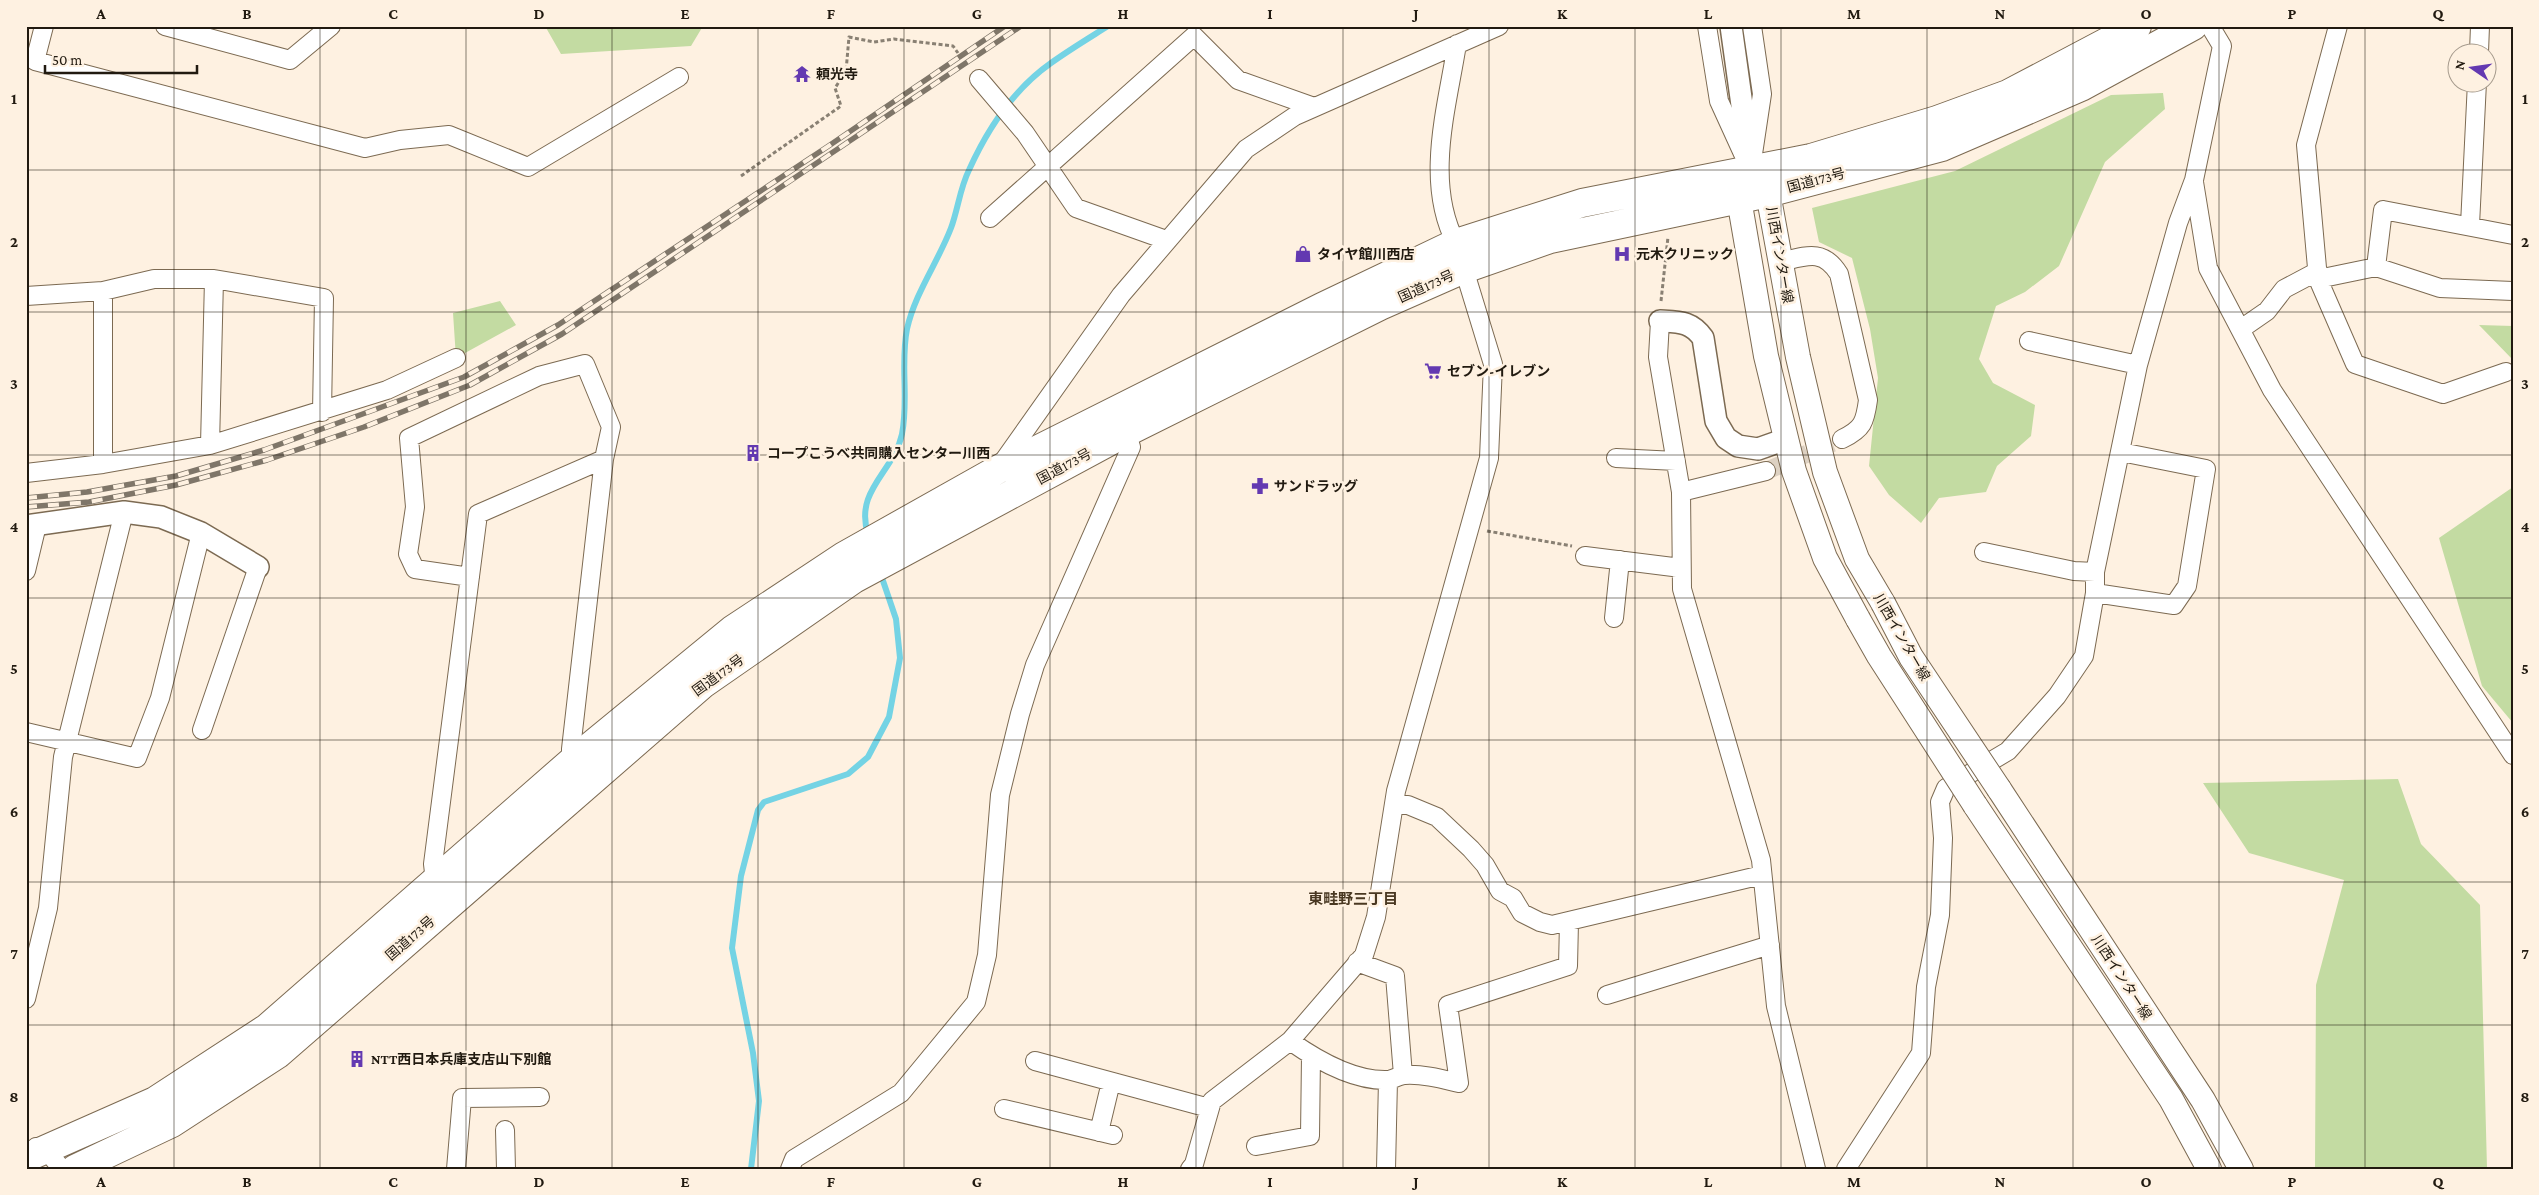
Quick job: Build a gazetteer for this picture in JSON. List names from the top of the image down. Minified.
{"streets":{"highway":["国道173号"],"main road":["川西インター線"]},"crossings":[["国道173号","川西インター線"]],"districts":["東畦野三丁目"],"places":{"temple":["頼光寺"],"shop":["タイヤ館川西店"],"hospital":["元木クリニック"],"supermarket":["セブン-イレブン"],"building":["コープこうべ共同購入センター川西","NTT西日本兵庫支店山下別館"],"pharmacy":["サンドラッグ"]},"scale_bar":"50 m","north":"left","grid":{"columns":["A","B","C","D","E","F","G","H","I","J","K","L","M","N","O","P","Q"],"rows":["1","2","3","4","5","6","7","8"]}}
